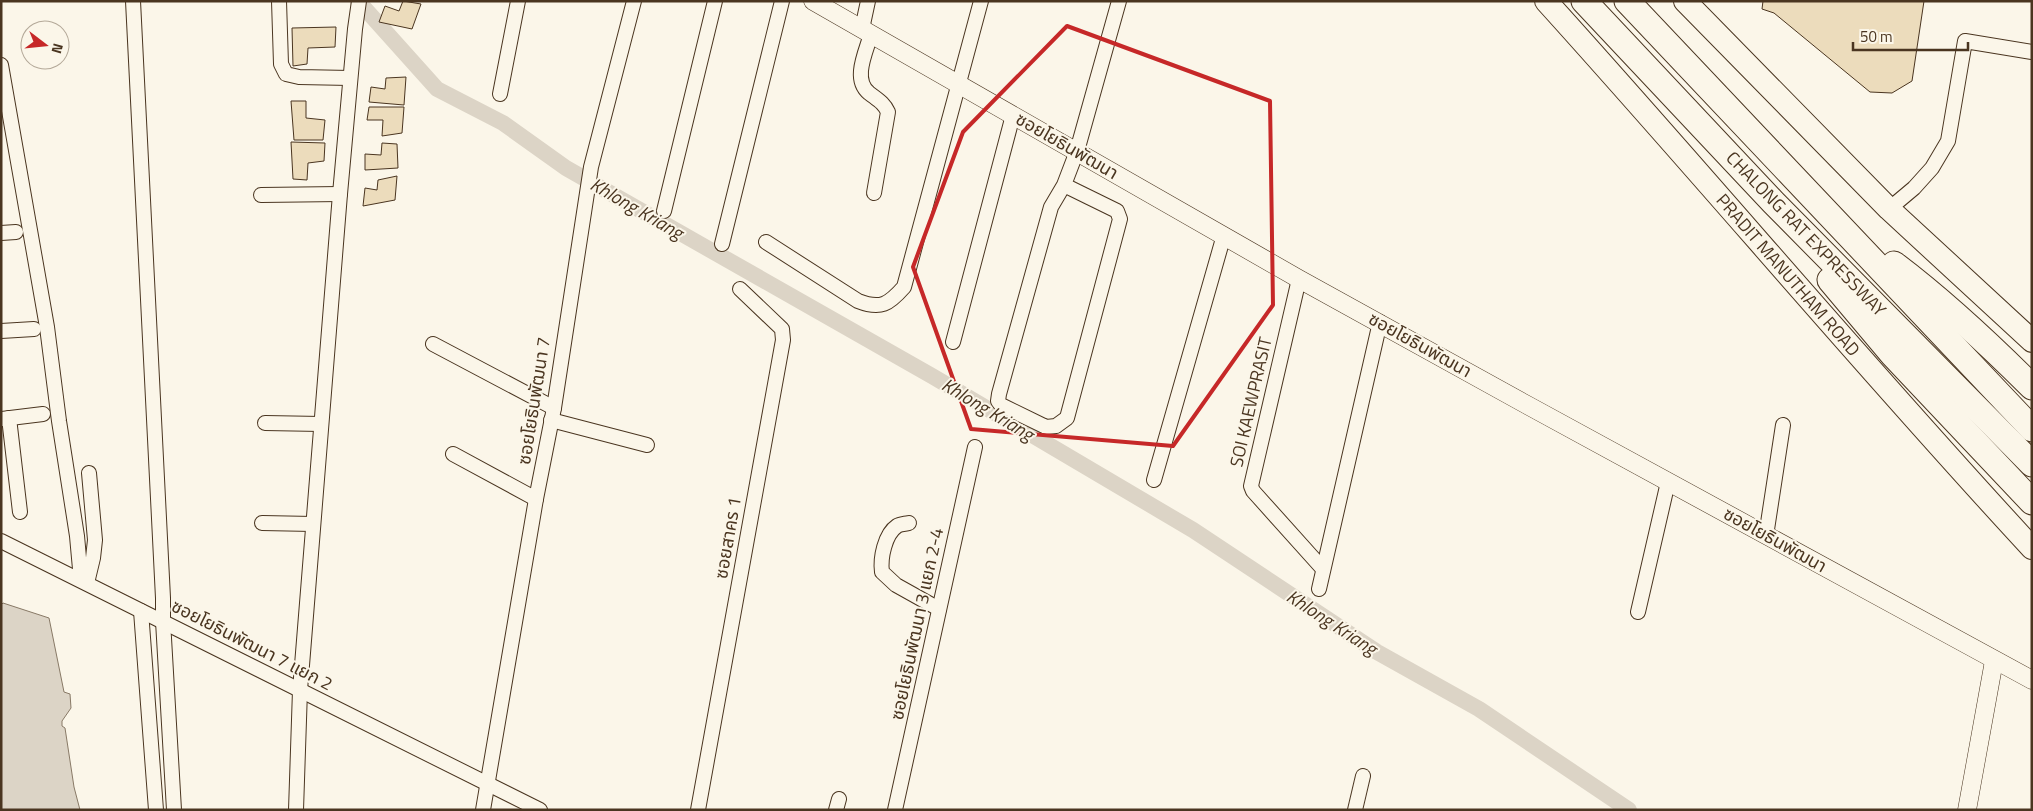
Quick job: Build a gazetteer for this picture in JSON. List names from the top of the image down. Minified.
{"streets":{"highway":["CHALONG RAT EXPRESSWAY"],"main road":["PRADIT MANUTHAM ROAD"],"street":["ซอยโยธินพัฒนา","ซอยโยธินพัฒนา 7","SOI KAEWPRASIT","ซอยสาคร 1","ซอยโยธินพัฒนา 3 แยก 2-4","ซอยโยธินพัฒนา 7 แยก 2"]},"crossings":[["ซอยโยธินพัฒนา","SOI KAEWPRASIT"],["ซอยโยธินพัฒนา 7","ซอยโยธินพัฒนา 7 แยก 2"]],"water":["Khlong Kriang"],"scale_bar":"50 m","north":"right"}
